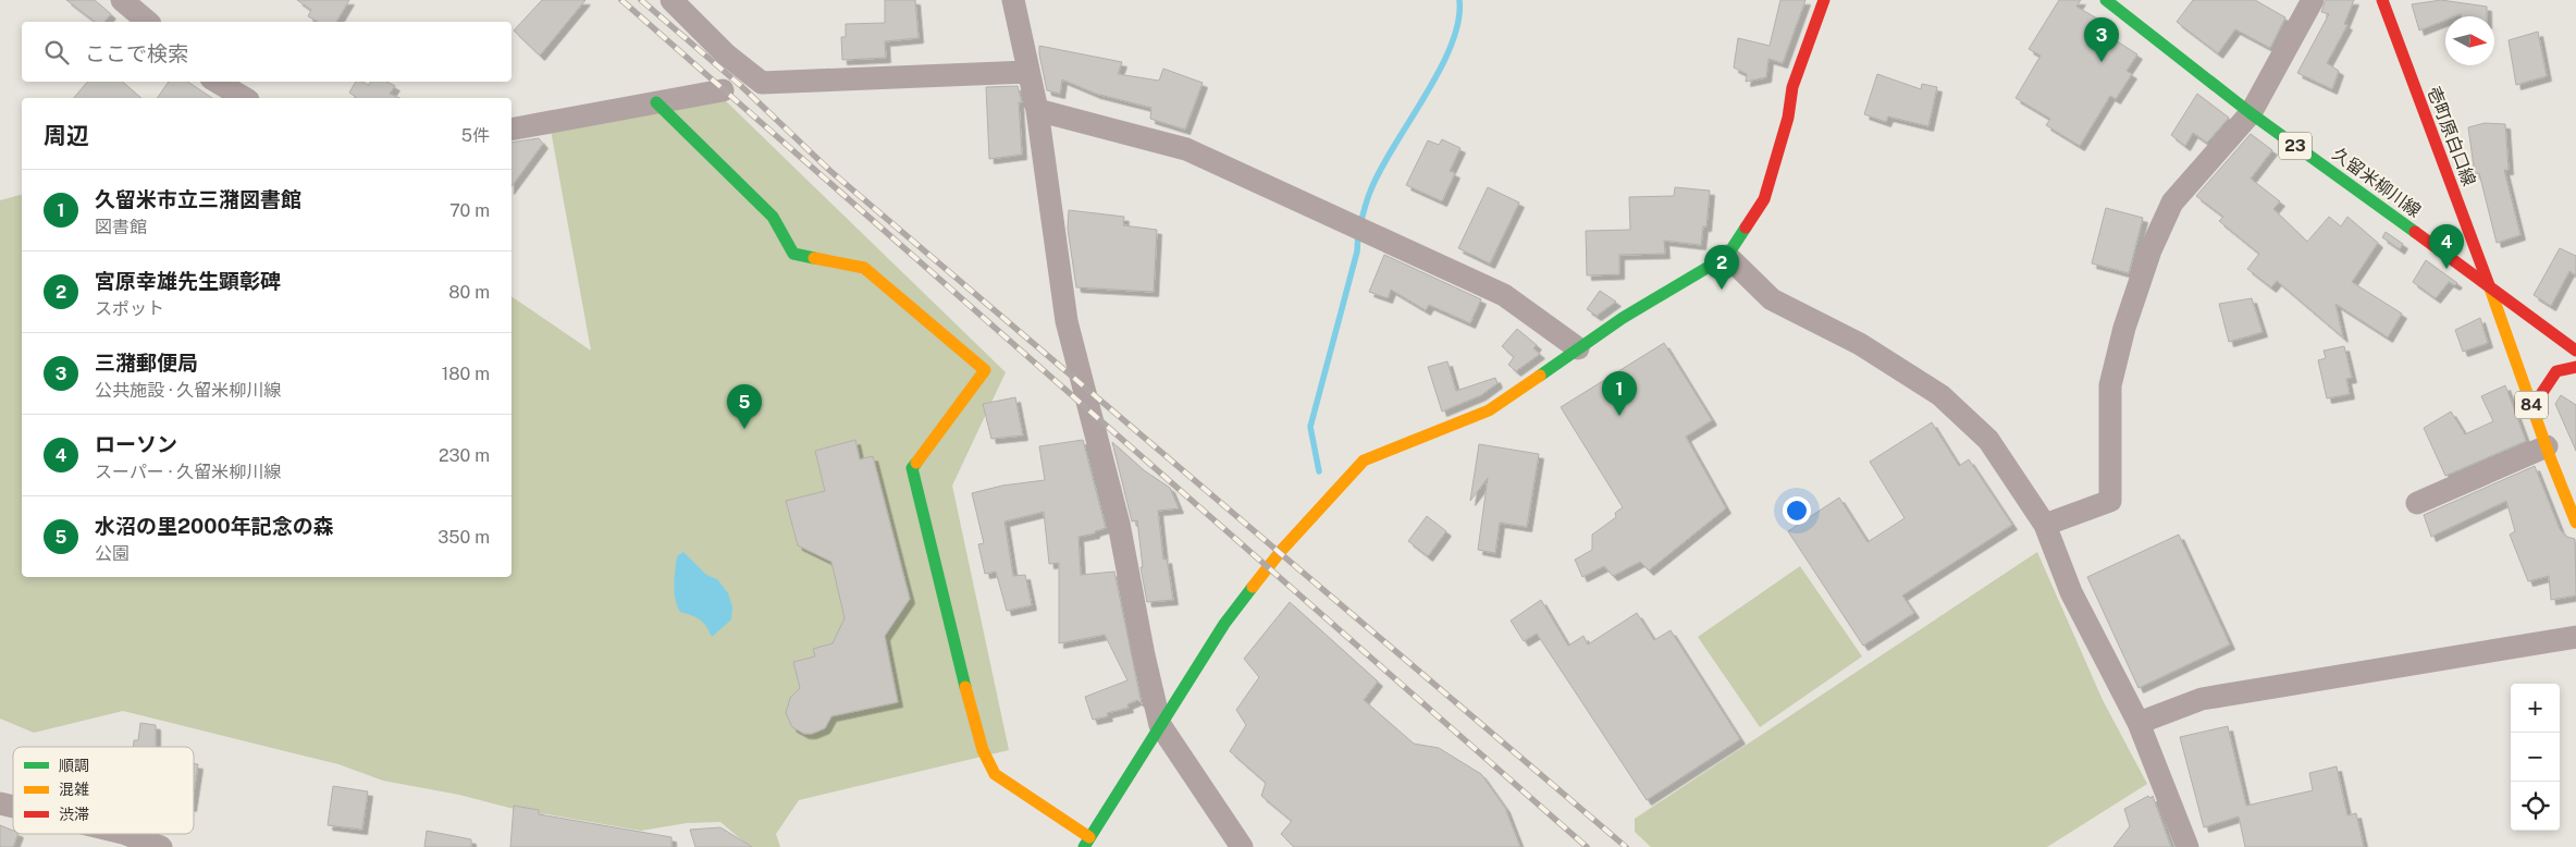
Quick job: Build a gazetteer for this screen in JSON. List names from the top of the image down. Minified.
{"streets":{"street":["壱町原白口線","23","久留米柳川線","84"]},"crossings":[["壱町原白口線","久留米柳川線"],["壱町原白口線","84"],["久留米柳川線","84"]],"legend":["順調","混雑","渋滞"],"north":"right","page":{"pins":["3","4","2","1","5"],"search":"ここで検索","heading":["周辺","5件"],"list":[{"mark":"1","name":"久留米市立三潴図書館","note":"図書館","value":"70 m"},{"mark":"2","name":"宮原幸雄先生顕彰碑","note":"スポット","value":"80 m"},{"mark":"3","name":"三潴郵便局","note":"公共施設 · 久留米柳川線","value":"180 m"},{"mark":"4","name":"ローソン","note":"スーパー · 久留米柳川線","value":"230 m"},{"mark":"5","name":"水沼の里2000年記念の森","note":"公園","value":"350 m"}],"map_buttons":["+","−"]}}
